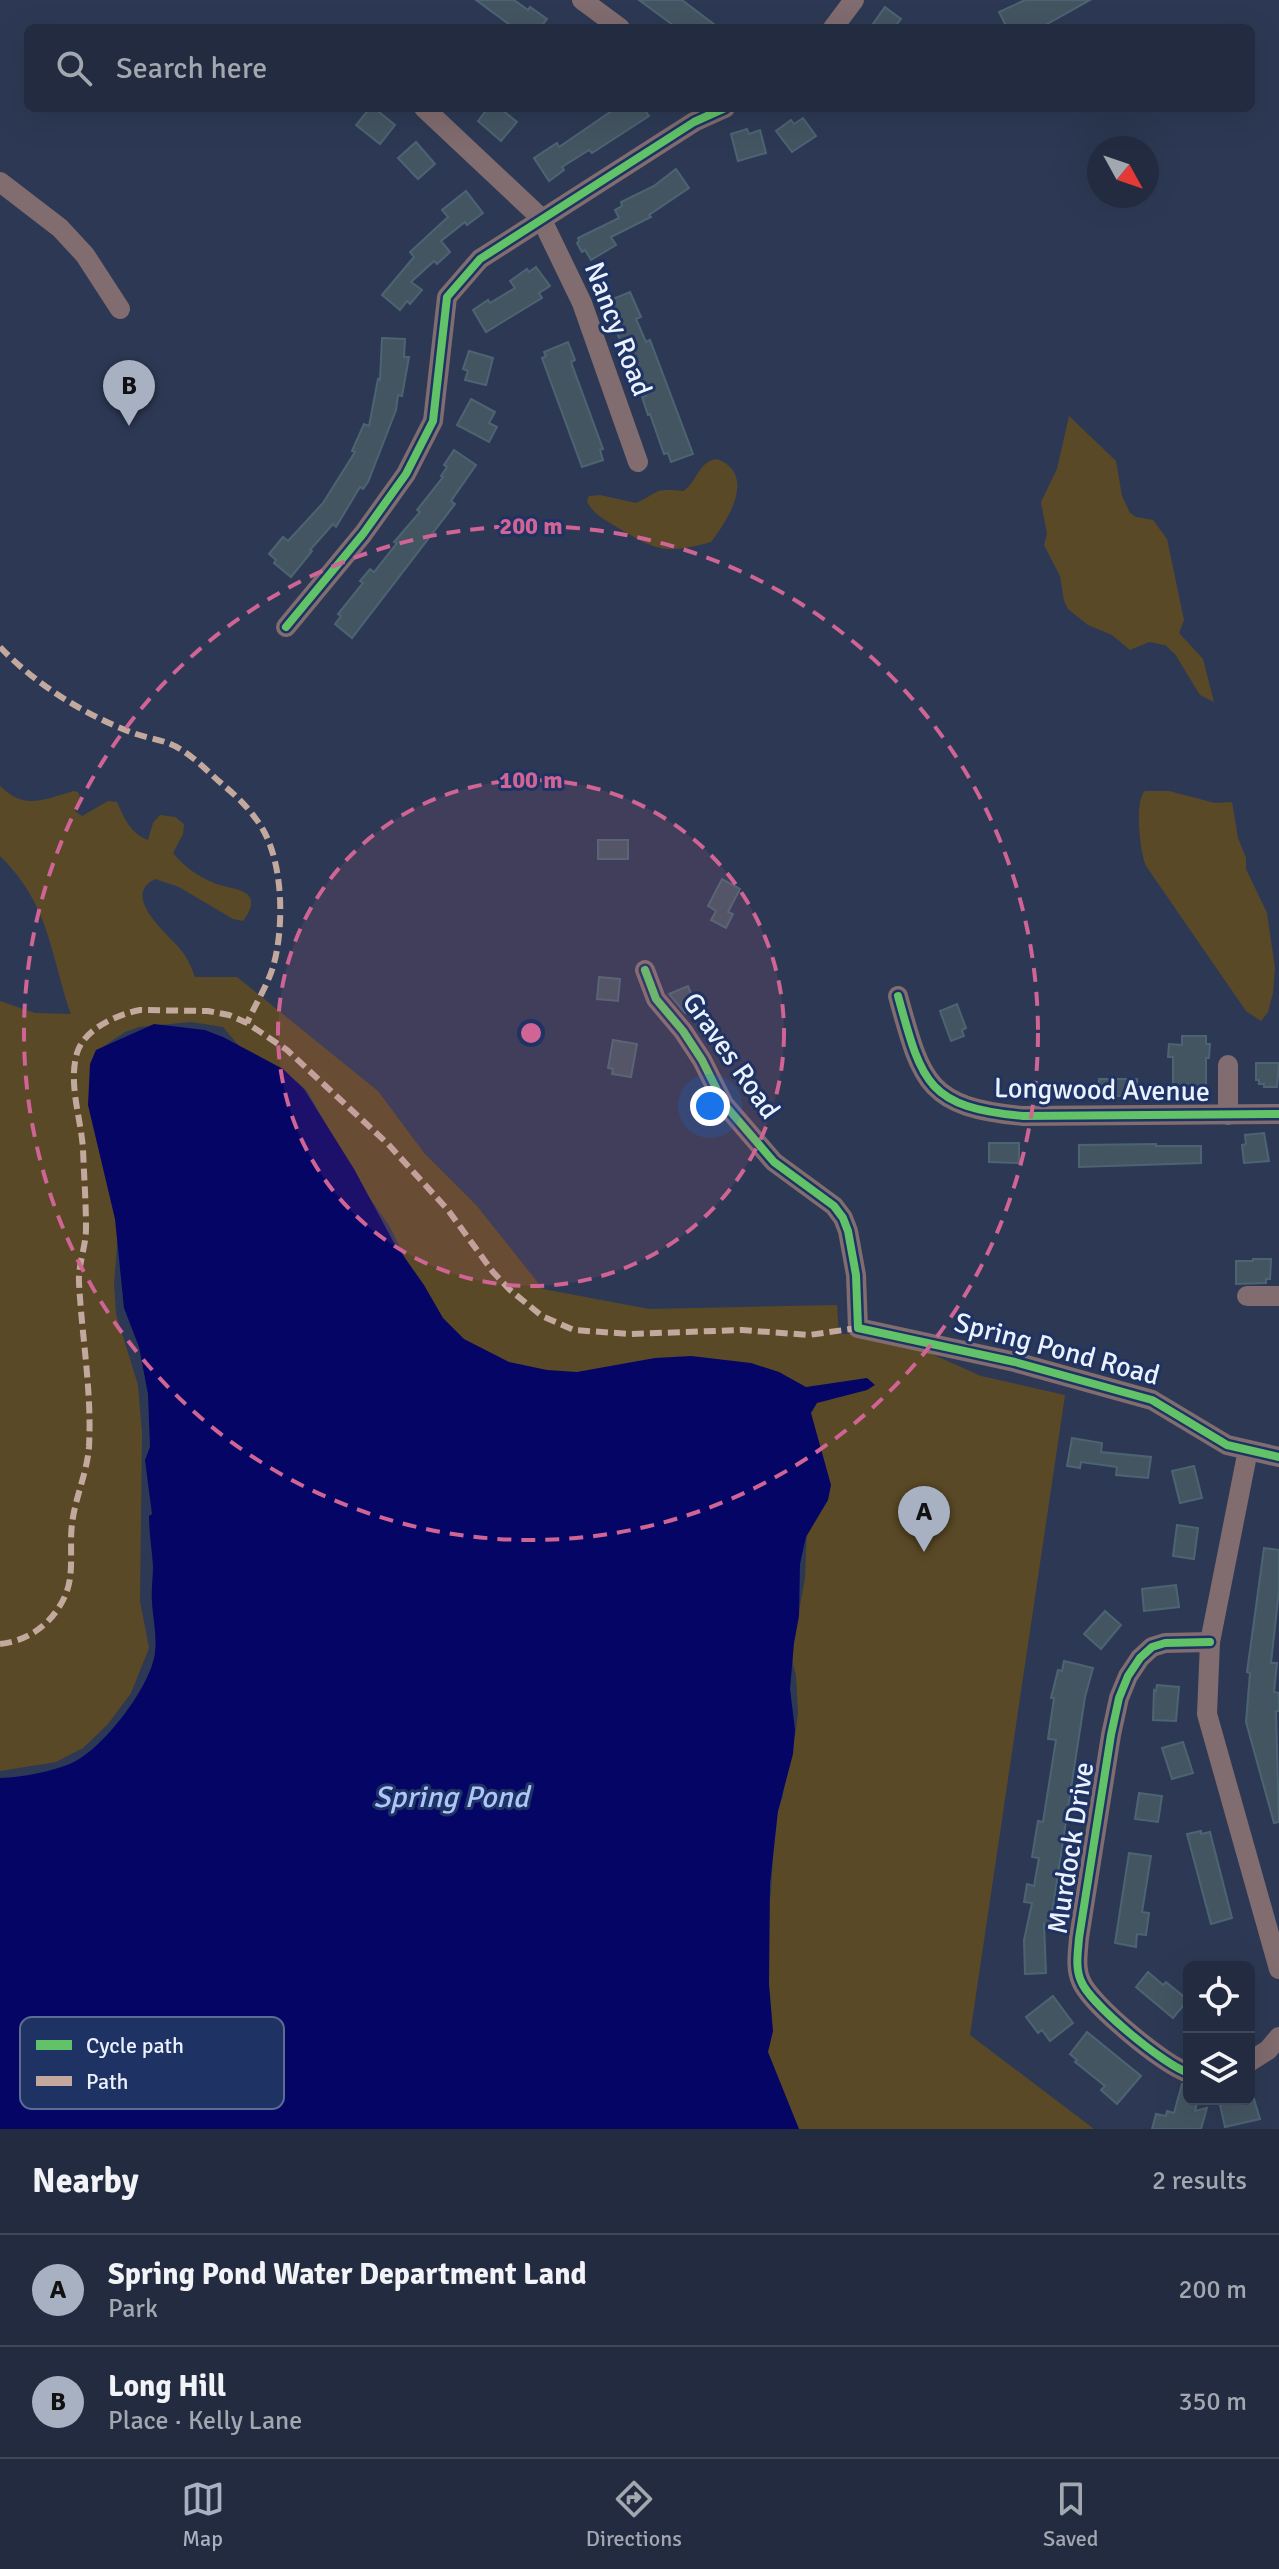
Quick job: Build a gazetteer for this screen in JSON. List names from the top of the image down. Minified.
{"streets":{"street":["Nancy Road","Graves Road","Longwood Avenue","Spring Pond Road","Murdock Drive"]},"crossings":[["Graves Road","Spring Pond Road"]],"water":["Spring Pond"],"legend":["Cycle path","Path"],"north":"bottom right","page":{"search":"Search here","pins":["B","A"],"heading":["Nearby","2 results"],"list":[{"mark":"A","name":"Spring Pond Water Department Land","note":"Park","value":"200 m"},{"mark":"B","name":"Long Hill","note":"Place · Kelly Lane","value":"350 m"}],"nav":["Map","Directions","Saved"]},"rings":["200 m","100 m"]}
